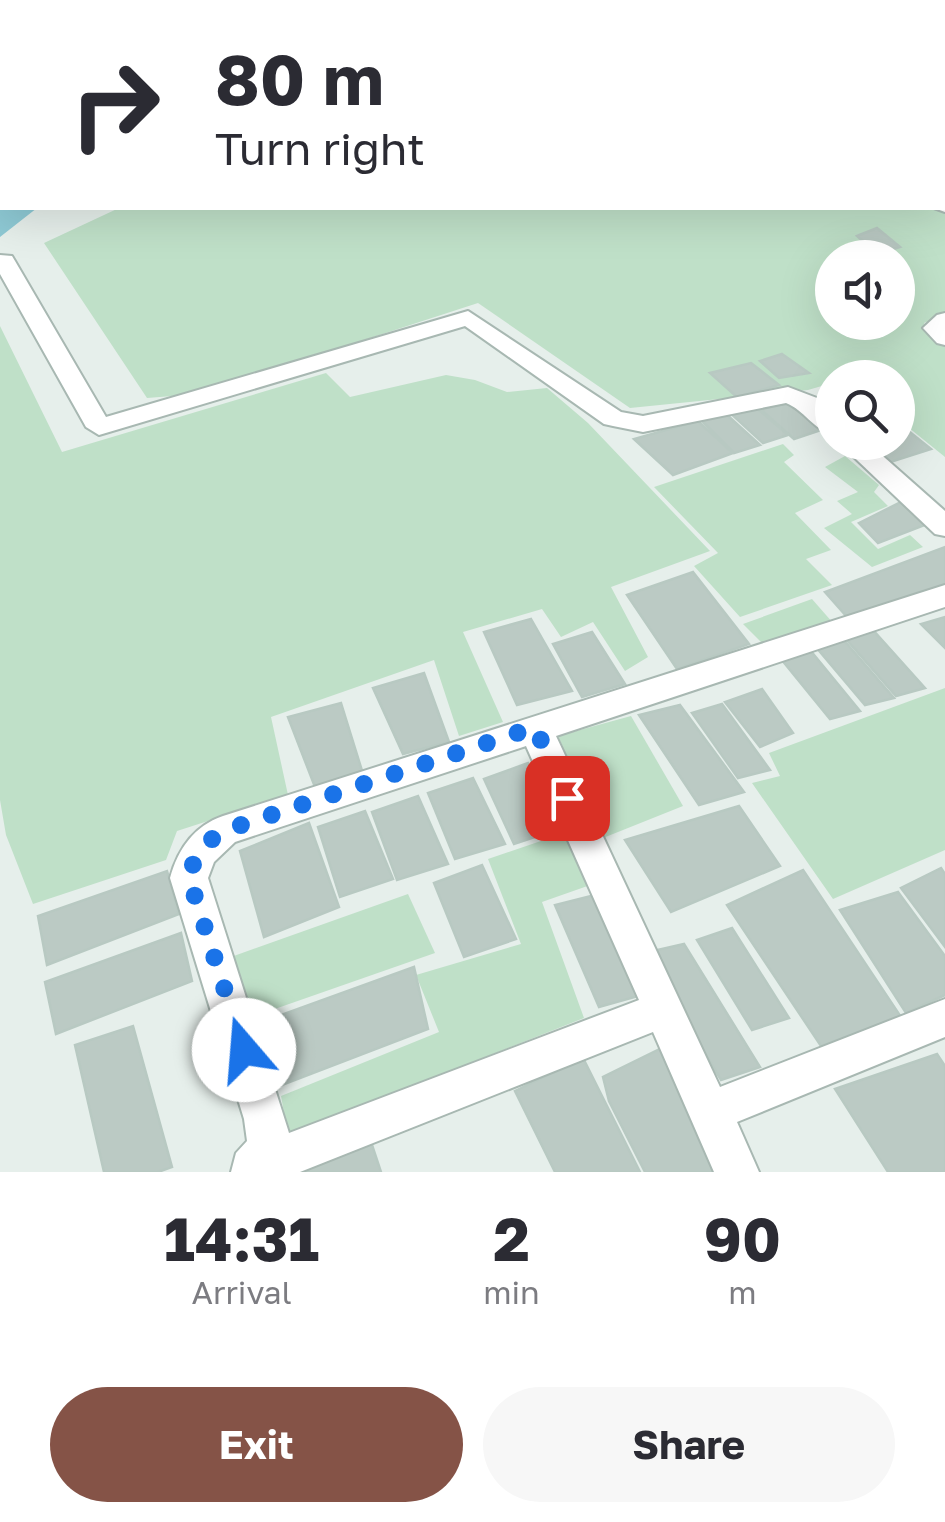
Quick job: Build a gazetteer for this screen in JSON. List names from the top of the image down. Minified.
{"page":{"turn":["80 m","Turn right"],"eta":["14:31","Arrival","2","min","90","m"],"buttons":["Exit","Share"]}}
